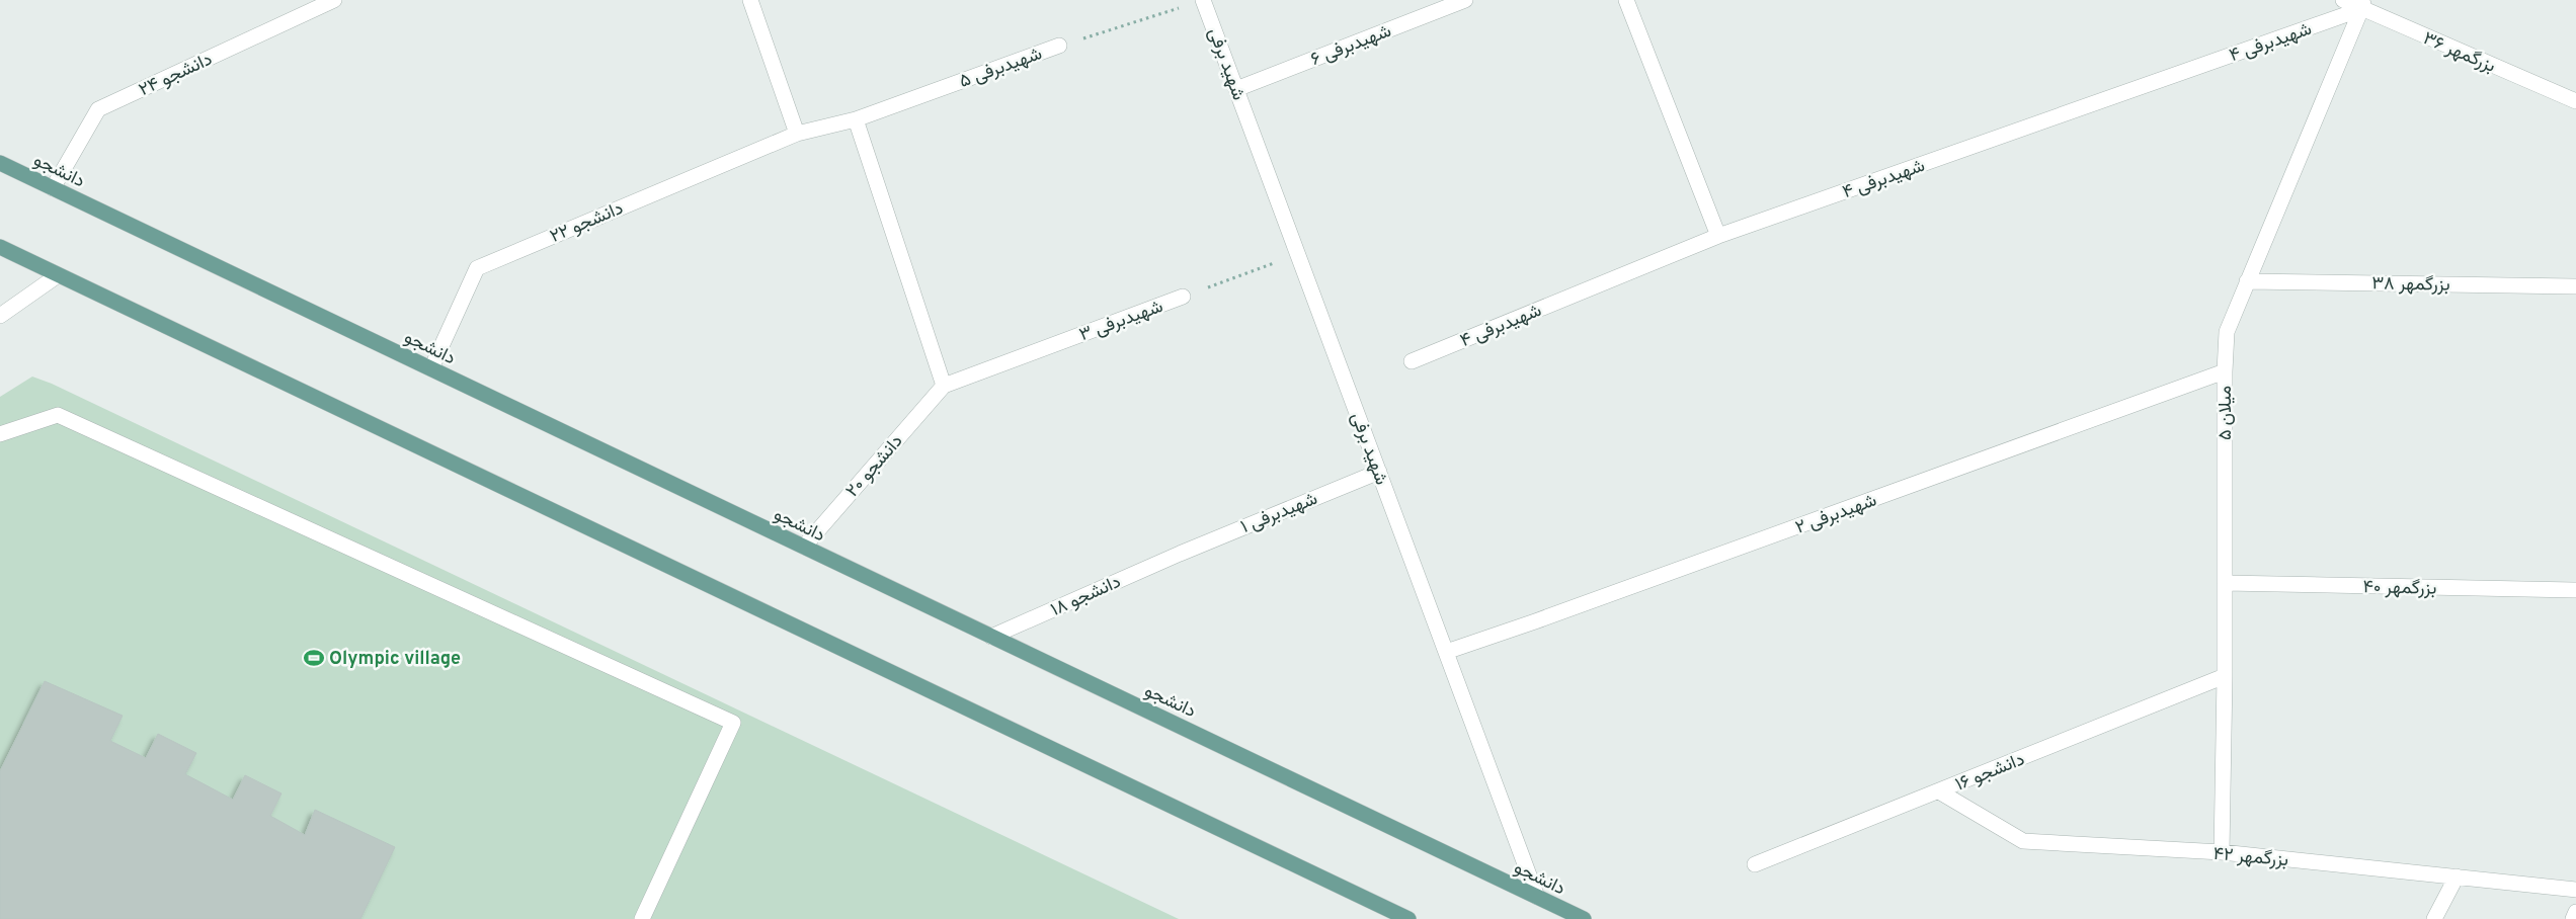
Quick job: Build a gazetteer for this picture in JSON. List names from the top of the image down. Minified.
{"streets":{"main road":["دانشجو"],"street":["شهیدبرفی ۴","شهیدبرفی ۶","بزرگمهر ۳۶","شهید برفی","شهیدبرفی ۵","دانشجو ۲۴","دانشجو ۲۲","بزرگمهر ۳۸","شهیدبرفی ۳","میلان ۵","دانشجو ۲۰","شهیدبرفی ۱","شهیدبرفی ۲","بزرگمهر ۴۰","دانشجو ۱۸","دانشجو ۱۶","بزرگمهر ۴۲"]},"crossings":[["شهیدبرفی ۴","بزرگمهر ۳۶"],["شهیدبرفی ۴","میلان ۵"],["شهیدبرفی ۶","شهید برفی"],["بزرگمهر ۳۶","میلان ۵"],["شهید برفی","شهیدبرفی ۵"],["شهید برفی","دانشجو"],["شهید برفی","شهیدبرفی ۳"],["شهید برفی","شهیدبرفی ۱"],["شهید برفی","شهیدبرفی ۲"],["شهیدبرفی ۵","دانشجو ۲۲"],["دانشجو ۲۴","دانشجو"],["دانشجو","دانشجو ۲۲"],["دانشجو","دانشجو ۲۰"],["دانشجو","دانشجو ۱۸"],["بزرگمهر ۳۸","میلان ۵"],["شهیدبرفی ۳","دانشجو ۲۰"],["میلان ۵","شهیدبرفی ۲"],["میلان ۵","بزرگمهر ۴۰"],["میلان ۵","دانشجو ۱۶"],["میلان ۵","بزرگمهر ۴۲"],["شهیدبرفی ۱","دانشجو ۱۸"],["دانشجو ۱۶","بزرگمهر ۴۲"]],"places":{"sports":["Olympic village"]}}
